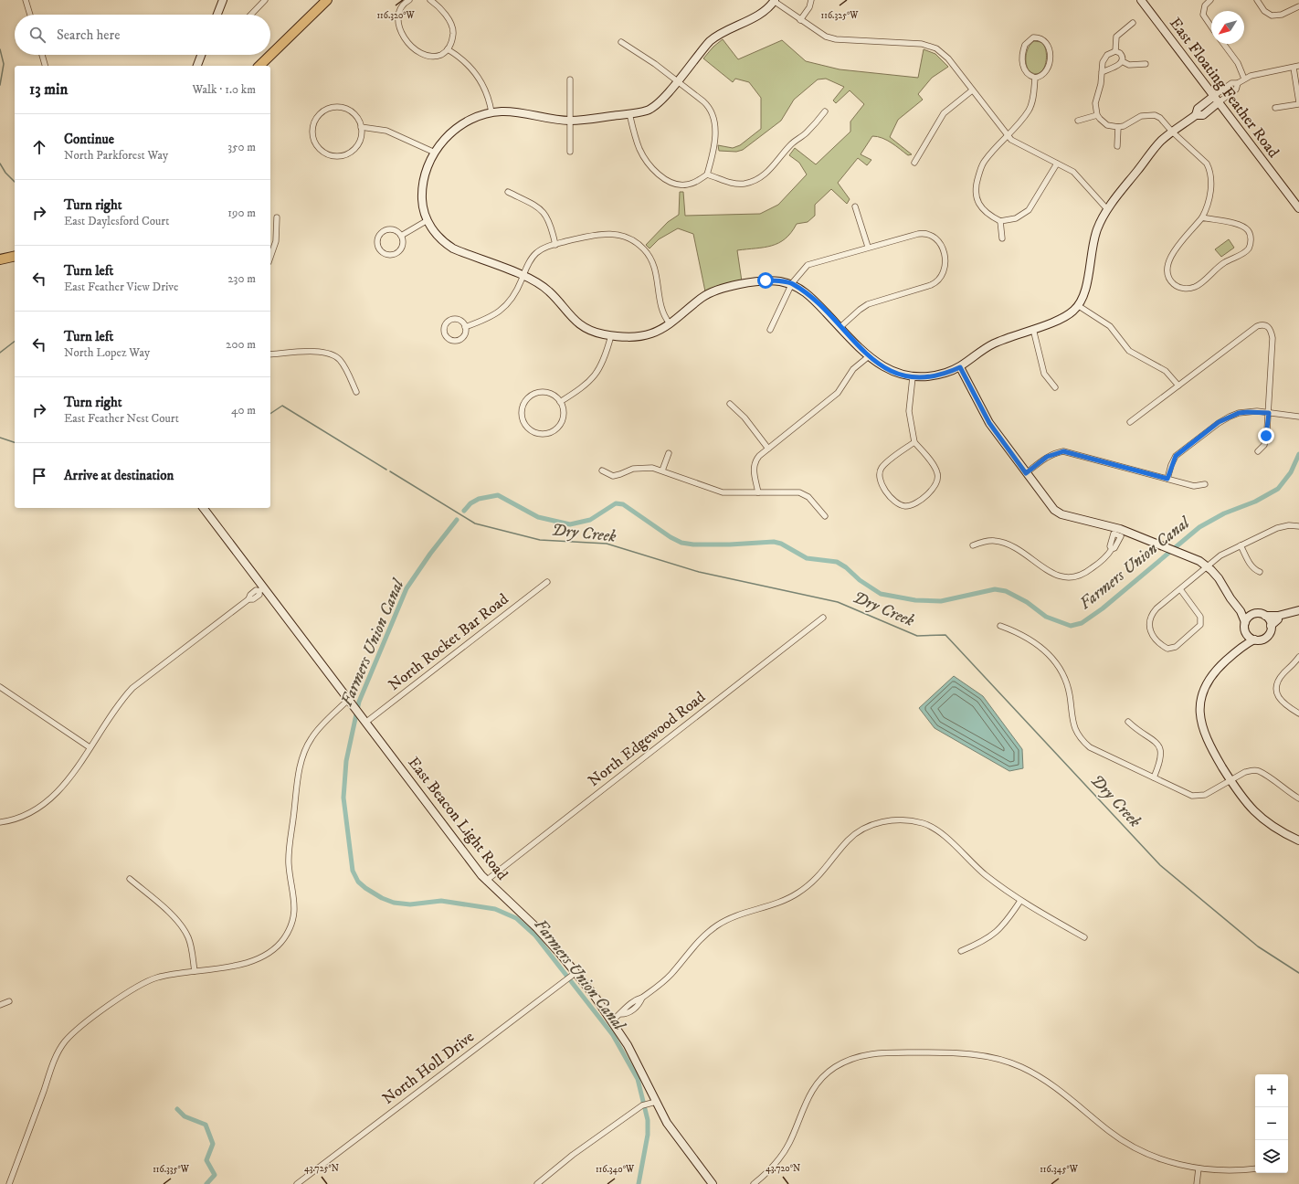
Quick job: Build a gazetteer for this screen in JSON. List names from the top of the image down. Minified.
{"streets":{"street":["East Floating Feather Road","North Rocket Bar Road","North Edgewood Road","East Beacon Light Road","North Holl Drive"]},"crossings":[["North Rocket Bar Road","East Beacon Light Road"],["North Edgewood Road","East Beacon Light Road"],["East Beacon Light Road","North Holl Drive"]],"water":["Dry Creek","Farmers Union Canal"],"north":"bottom left","page":{"search":"Search here","heading":["13 min","Walk · 1.0 km"],"list":[["Continue","North Parkforest Way","350 m"],["Turn right","East Daylesford Court","190 m"],["Turn left","East Feather View Drive","230 m"],["Turn left","North Lopez Way","200 m"],["Turn right","East Feather Nest Court","40 m"],"Arrive at destination"],"map_buttons":["+","−"]},"coordinates":["116.320°W","116.325°W","43.725°N","43.720°N","116.335°W","116.340°W","116.345°W"]}
